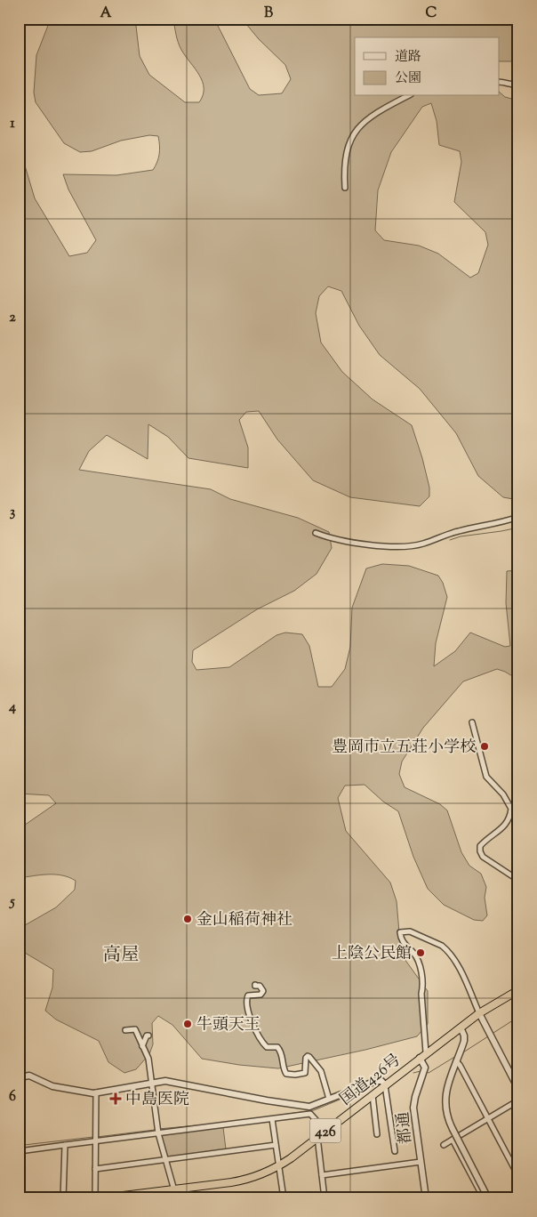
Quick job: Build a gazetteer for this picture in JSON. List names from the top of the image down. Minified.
{"streets":{"highway":["国道426号","426"],"street":["都通"]},"crossings":[["国道426号","都通"]],"districts":["高屋"],"places":{"other":["豊岡市立五荘小学校","金山稲荷神社","上陰公民館","牛頭天王"],"health":["中島医院"]},"legend":["道路","公園"],"grid":{"columns":["A","B","C"],"rows":["1","2","3","4","5","6"]}}
